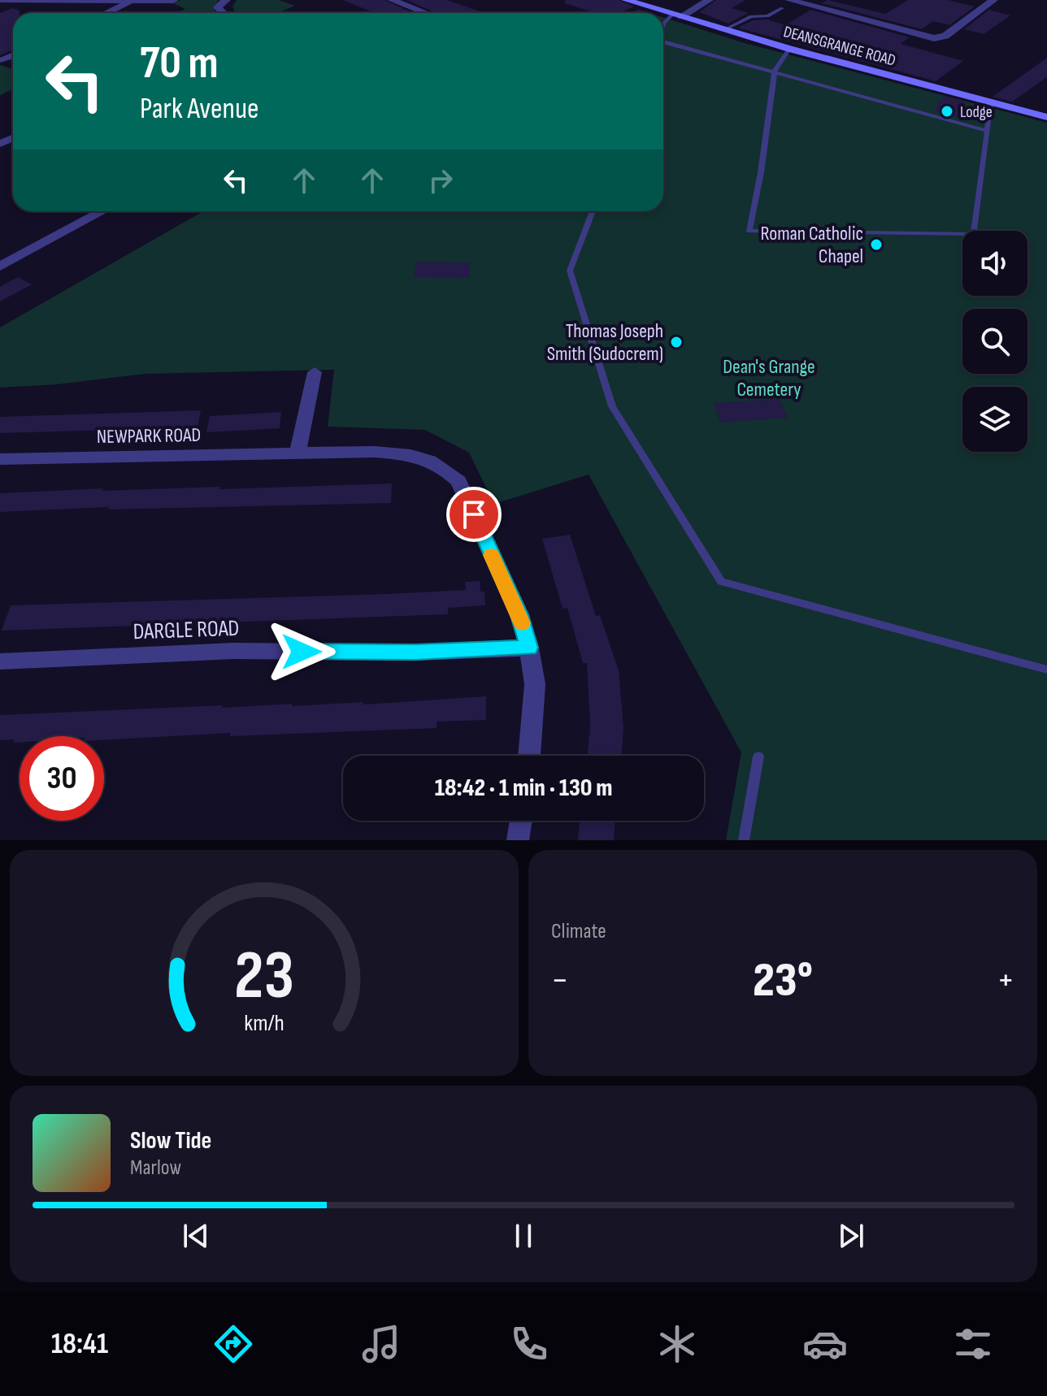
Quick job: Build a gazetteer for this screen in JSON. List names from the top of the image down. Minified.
{"streets":{"main road":["DEANSGRANGE ROAD"],"street":["NEWPARK ROAD","DARGLE ROAD"]},"crossings":[["NEWPARK ROAD","DARGLE ROAD"]],"parks":["Dean's Grange Cemetery"],"places":["Lodge","Roman Catholic Chapel","Thomas Joseph Smith (Sudocrem)"],"page":{"turn":["70 m","Park Avenue"],"limit":"30","trip":"18:42 · 1 min · 130 m","tile":"Climate","heat":["−","23°","+"],"song":["Slow Tide","Marlow"],"tabs":"18:41","gauge":["23","km/h"]}}
